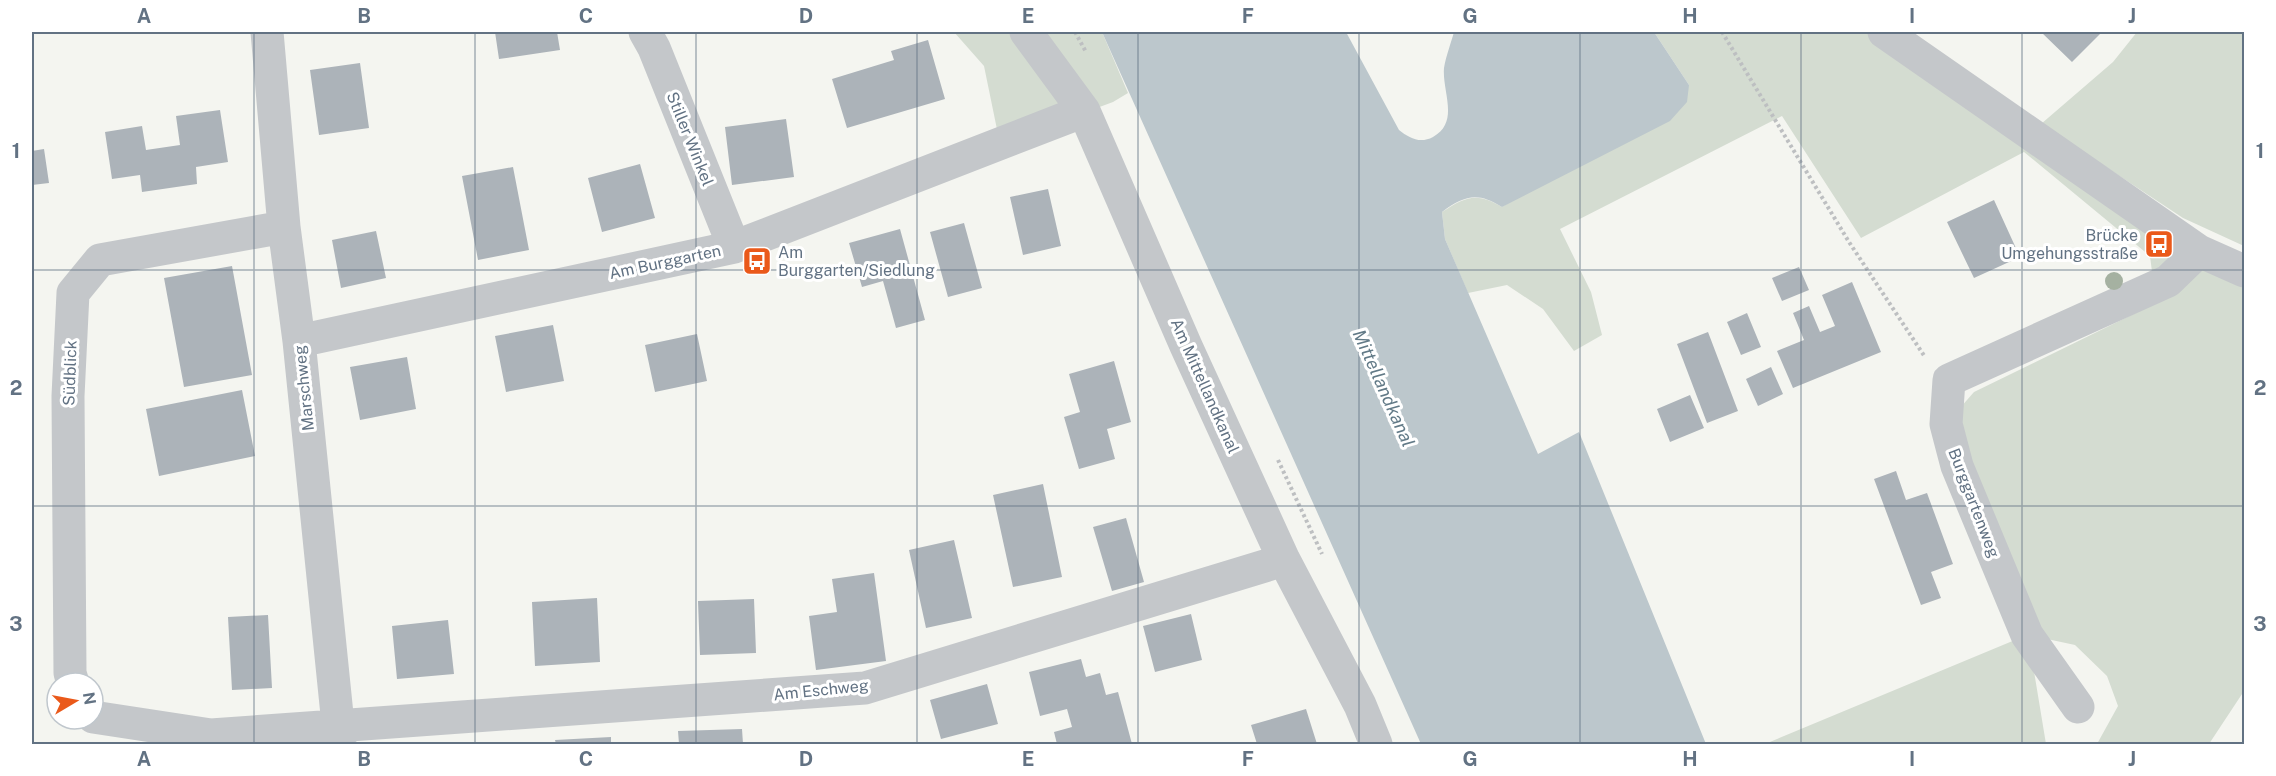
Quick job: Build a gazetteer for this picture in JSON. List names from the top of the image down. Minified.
{"streets":{"street":["Stiller Winkel","Am Burggarten","Südblick","Am Mittellandkanal","Marschweg","Burggartenweg","Am Eschweg"]},"crossings":[["Stiller Winkel","Am Burggarten"],["Am Burggarten","Am Mittellandkanal"],["Am Burggarten","Marschweg"],["Südblick","Marschweg"],["Am Mittellandkanal","Am Eschweg"],["Marschweg","Am Eschweg"]],"water":["Mittellandkanal"],"places":{"bus stop":["Brücke Umgehungsstraße","Am Burggarten/Siedlung"]},"north":"right","grid":{"columns":["A","B","C","D","E","F","G","H","I","J"],"rows":["1","2","3"]}}
